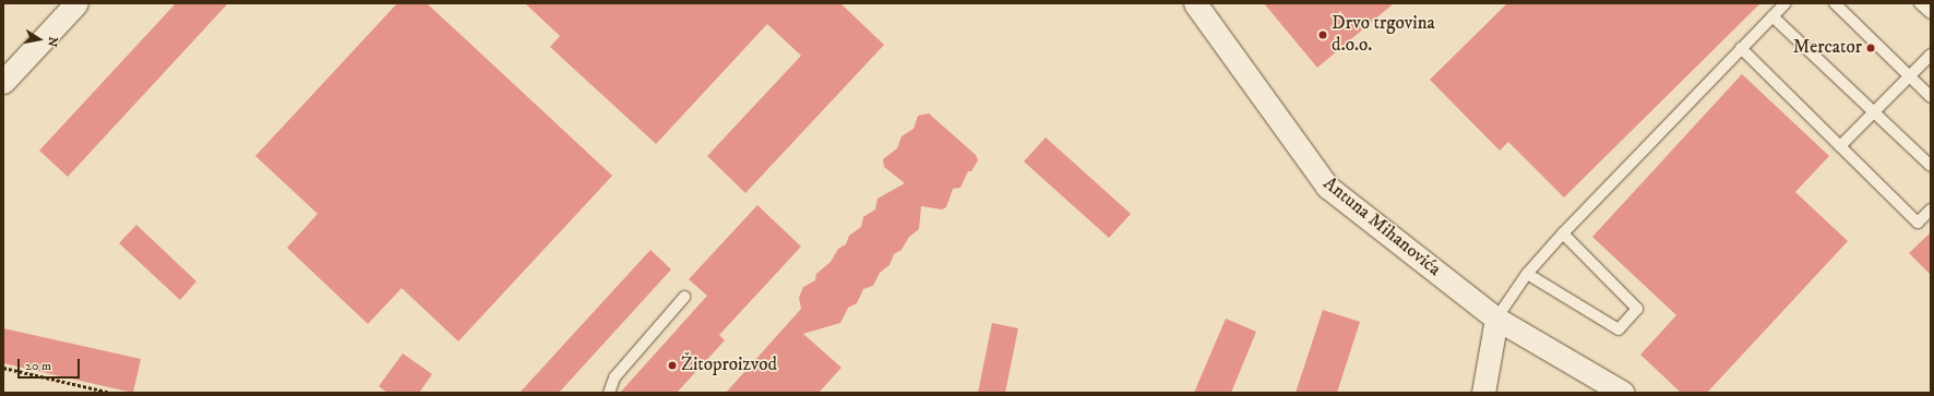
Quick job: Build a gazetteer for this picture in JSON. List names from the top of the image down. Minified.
{"streets":{"street":["Antuna Mihanovića"]},"places":["Drvo trgovina d.o.o.","Mercator","Žitoproizvod"],"scale_bar":"20 m","north":"right"}
